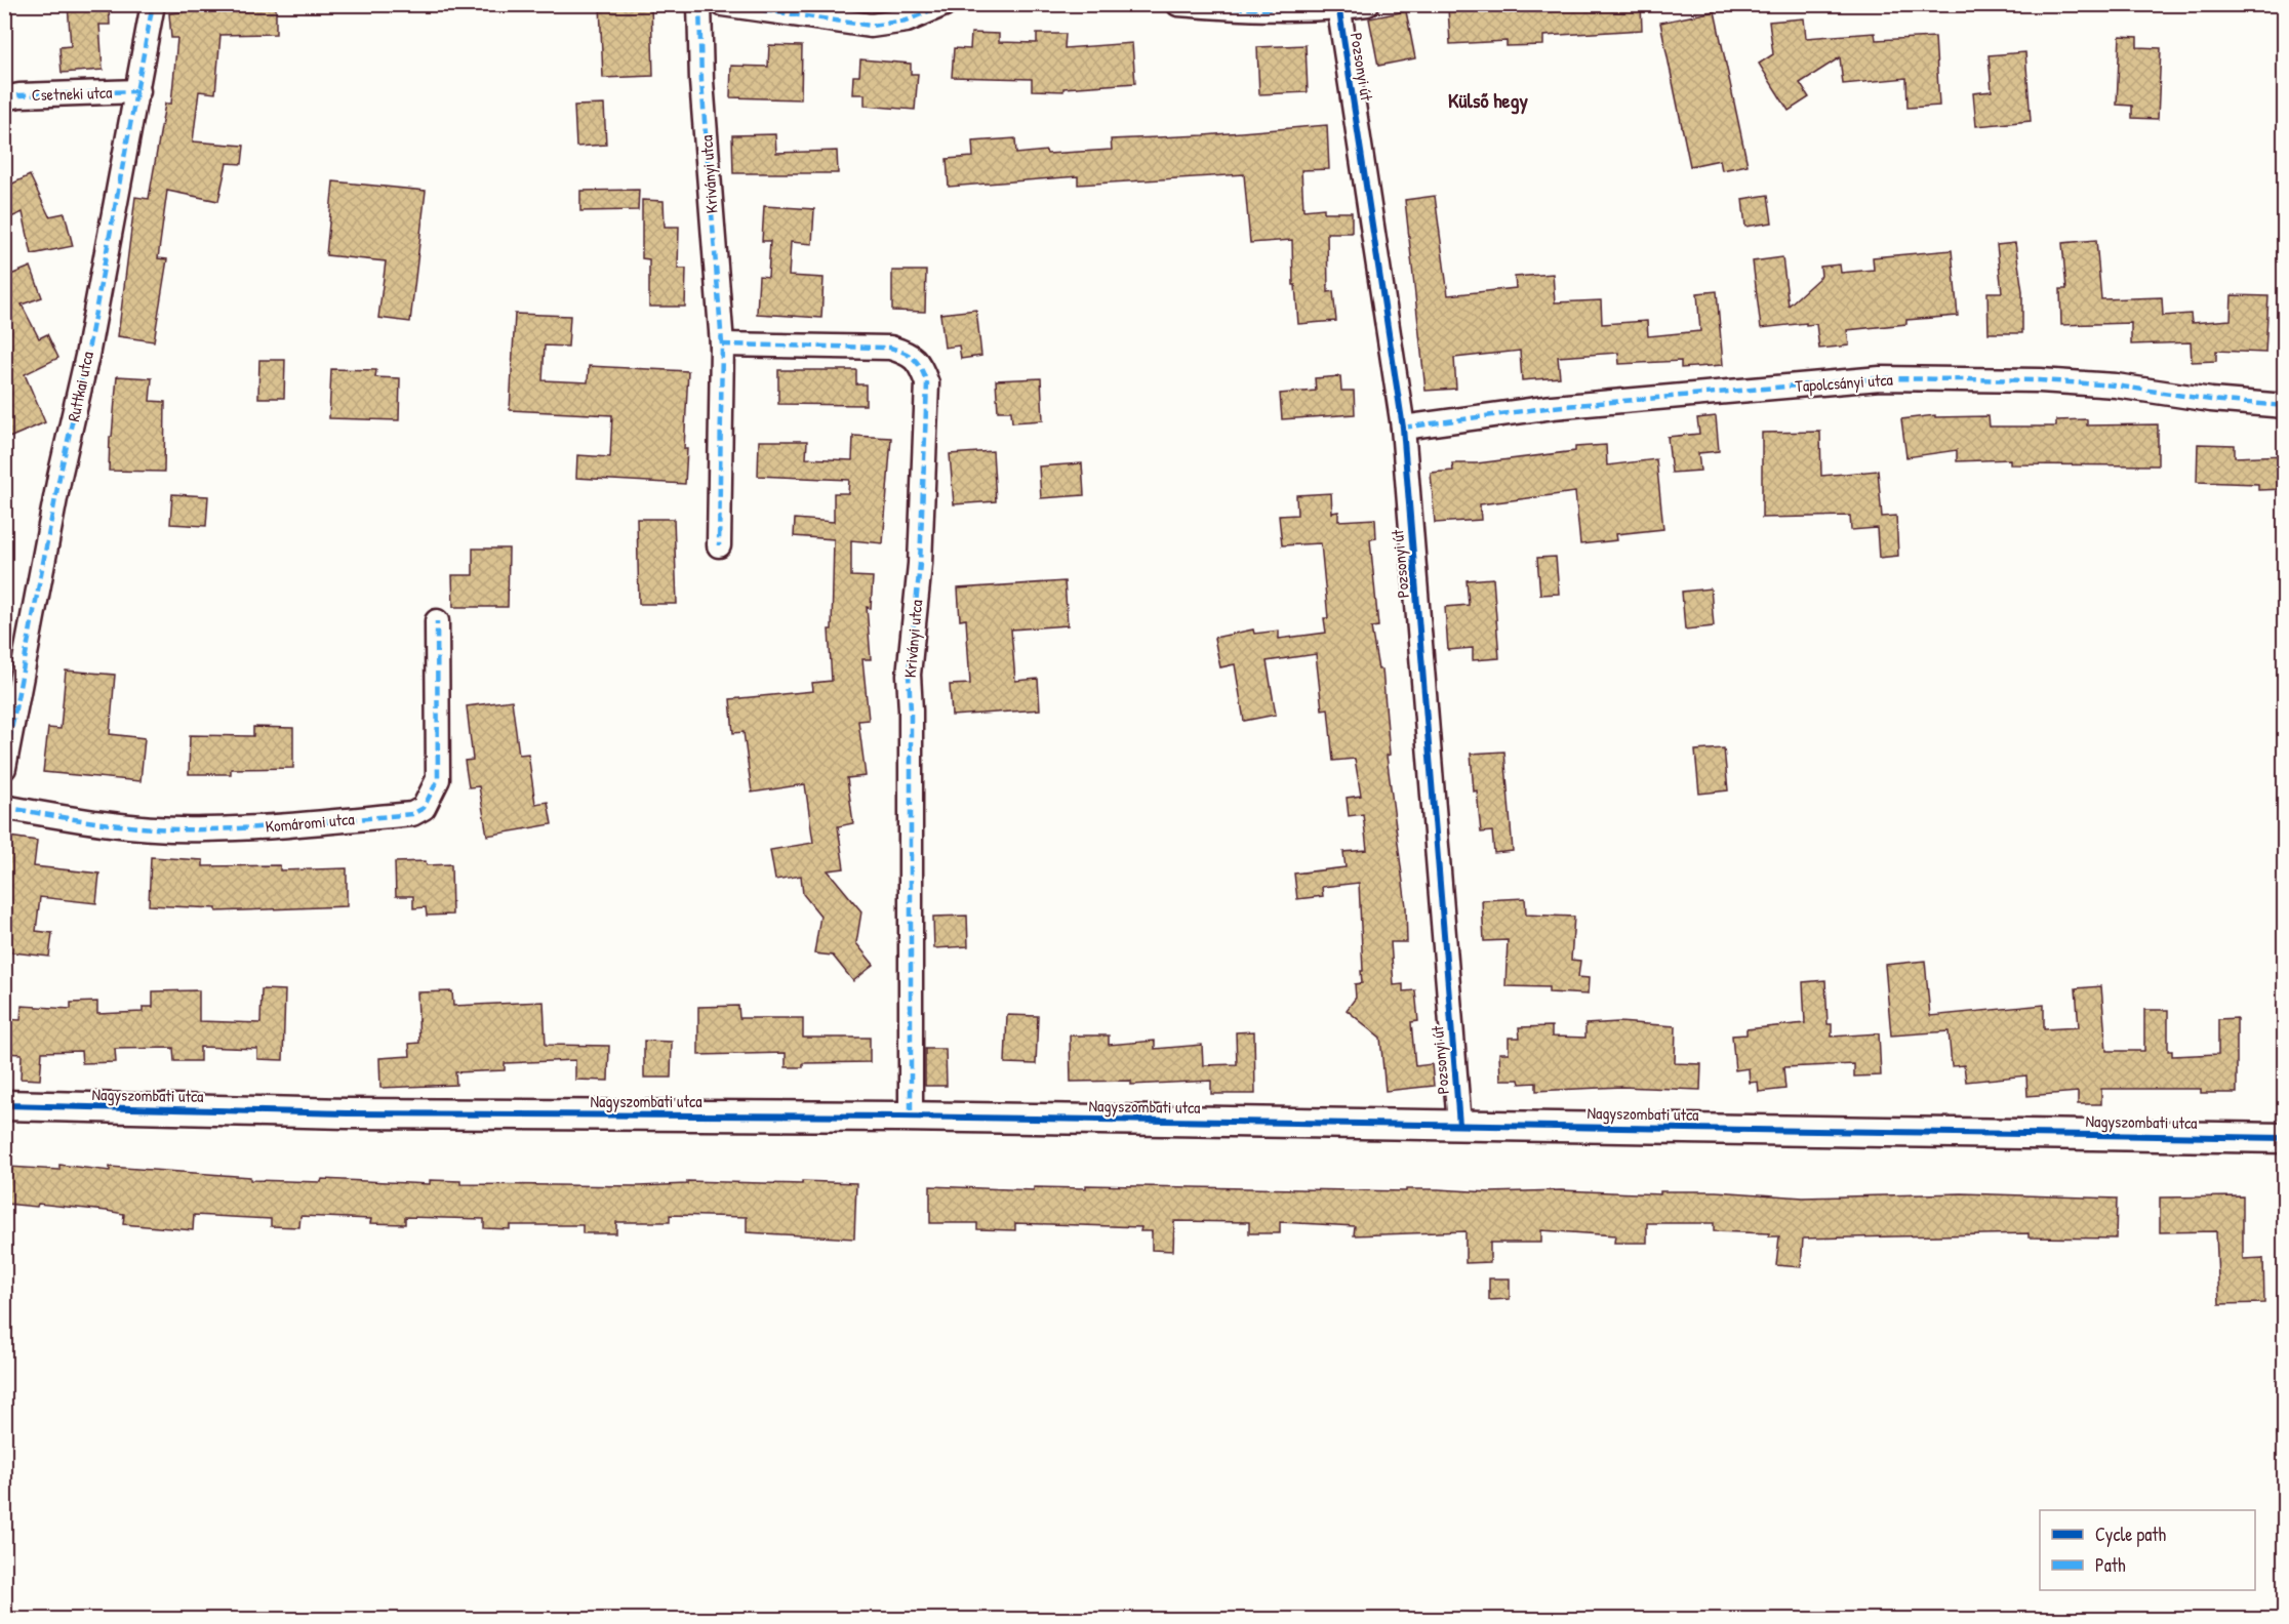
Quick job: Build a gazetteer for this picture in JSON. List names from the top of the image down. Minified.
{"streets":{"street":["Pozsonyi út","Csetneki utca","Kriványi utca","Tapolcsányi utca","Ruttkai utca","Komáromi utca","Nagyszombati utca"]},"crossings":[["Pozsonyi út","Tapolcsányi utca"],["Pozsonyi út","Nagyszombati utca"],["Csetneki utca","Ruttkai utca"],["Kriványi utca","Nagyszombati utca"]],"districts":["Külső hegy"],"legend":["Cycle path","Path"]}
